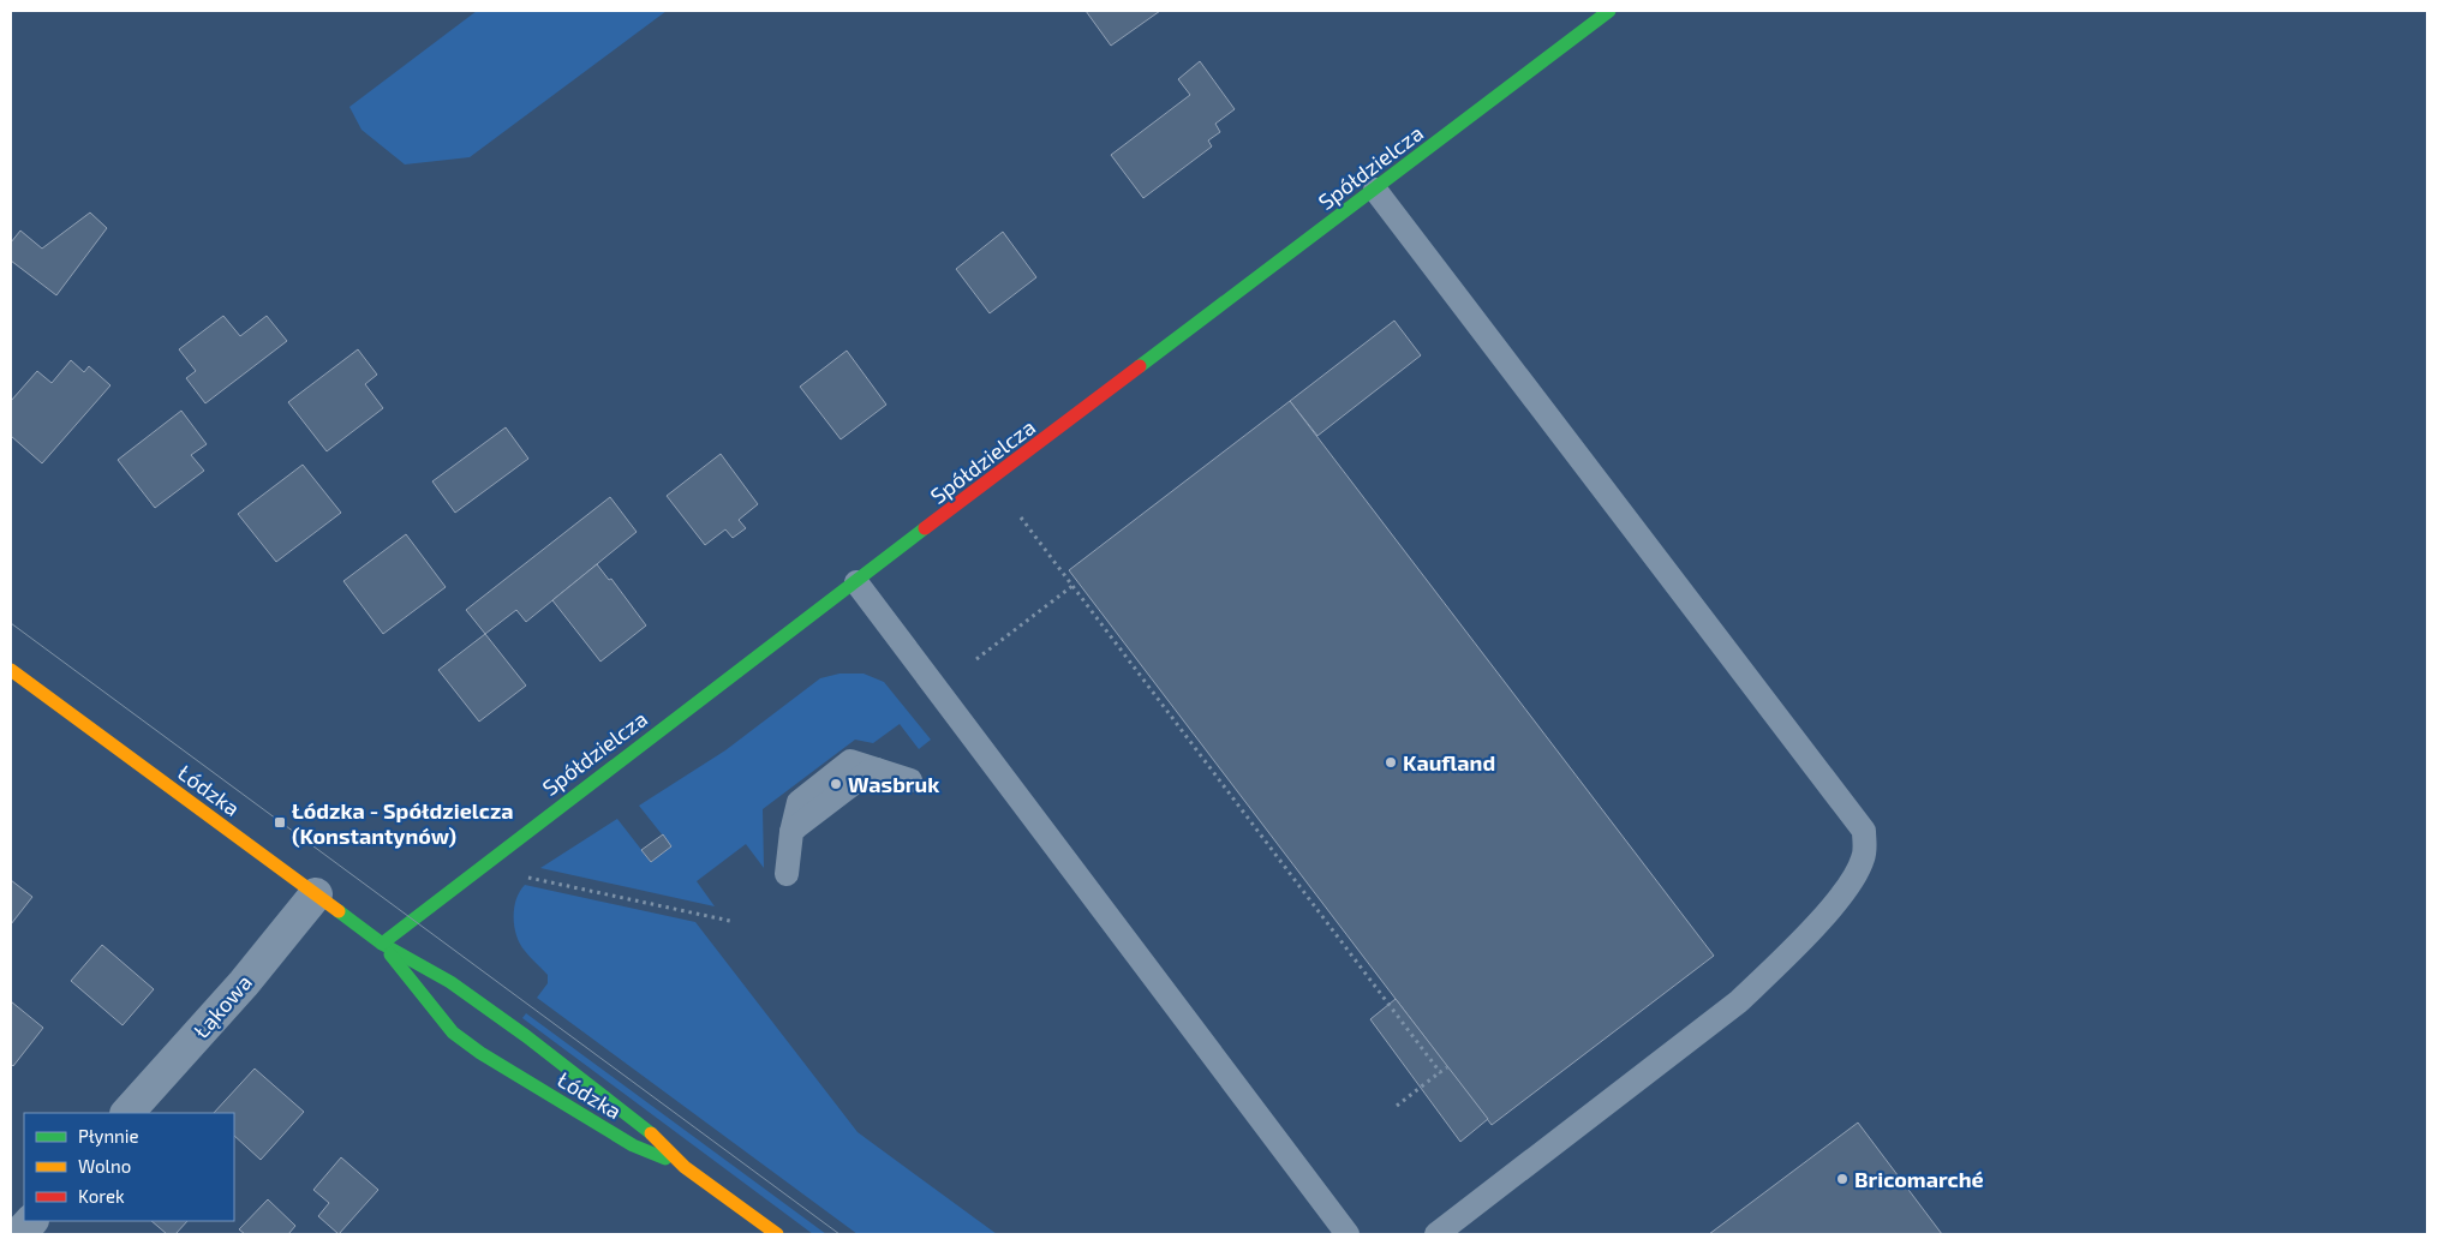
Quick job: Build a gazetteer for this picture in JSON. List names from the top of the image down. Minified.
{"streets":{"street":["Spółdzielcza","Łódzka","Łąkowa"]},"crossings":[["Spółdzielcza","Łódzka"],["Łódzka","Łąkowa"]],"places":{"other":["Kaufland","Wasbruk","Bricomarché"],"transit":["Łódzka - Spółdzielcza (Konstantynów)"]},"legend":["Płynnie","Wolno","Korek"]}
